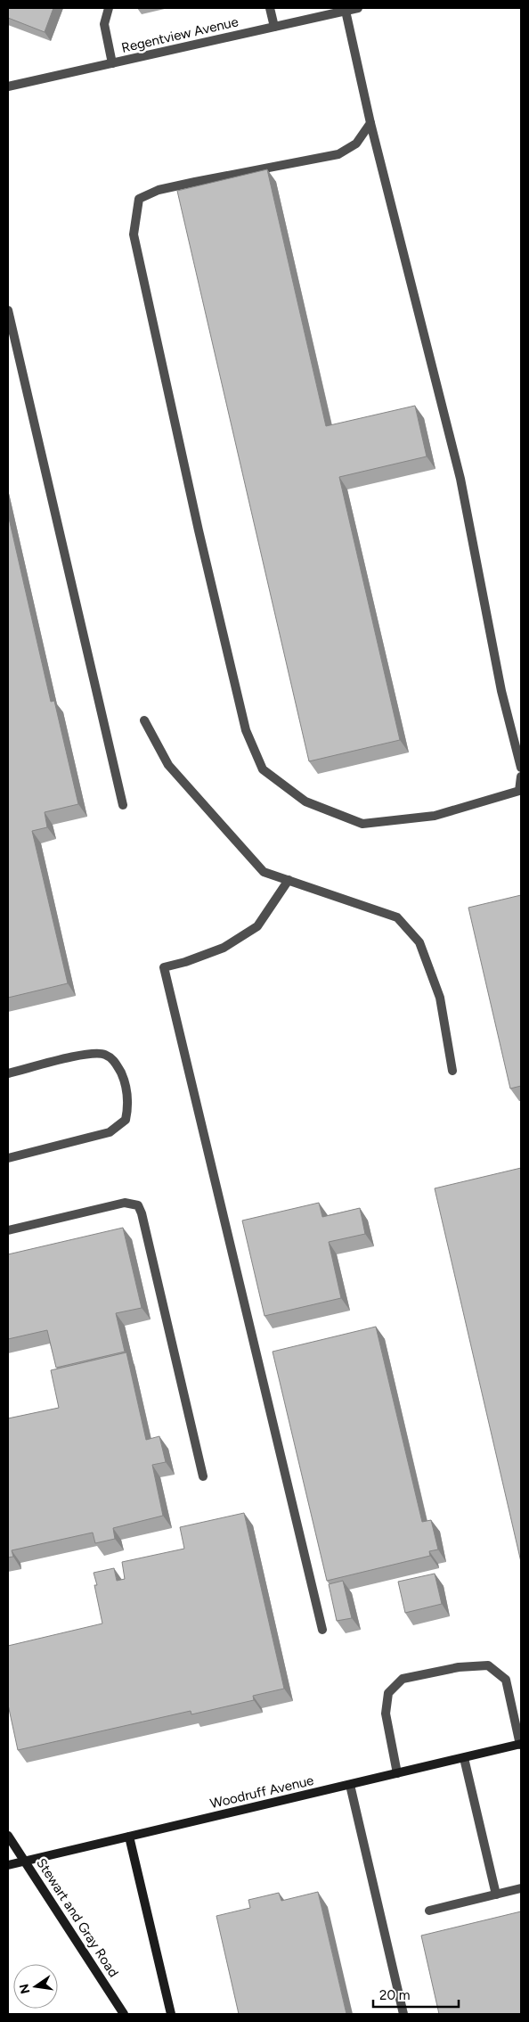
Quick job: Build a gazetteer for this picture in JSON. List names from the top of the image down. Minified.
{"streets":{"main road":["Woodruff Avenue","Stewart and Gray Road"],"street":["Regentview Avenue"]},"crossings":[["Woodruff Avenue","Stewart and Gray Road"]],"scale_bar":"20 m","north":"left"}
